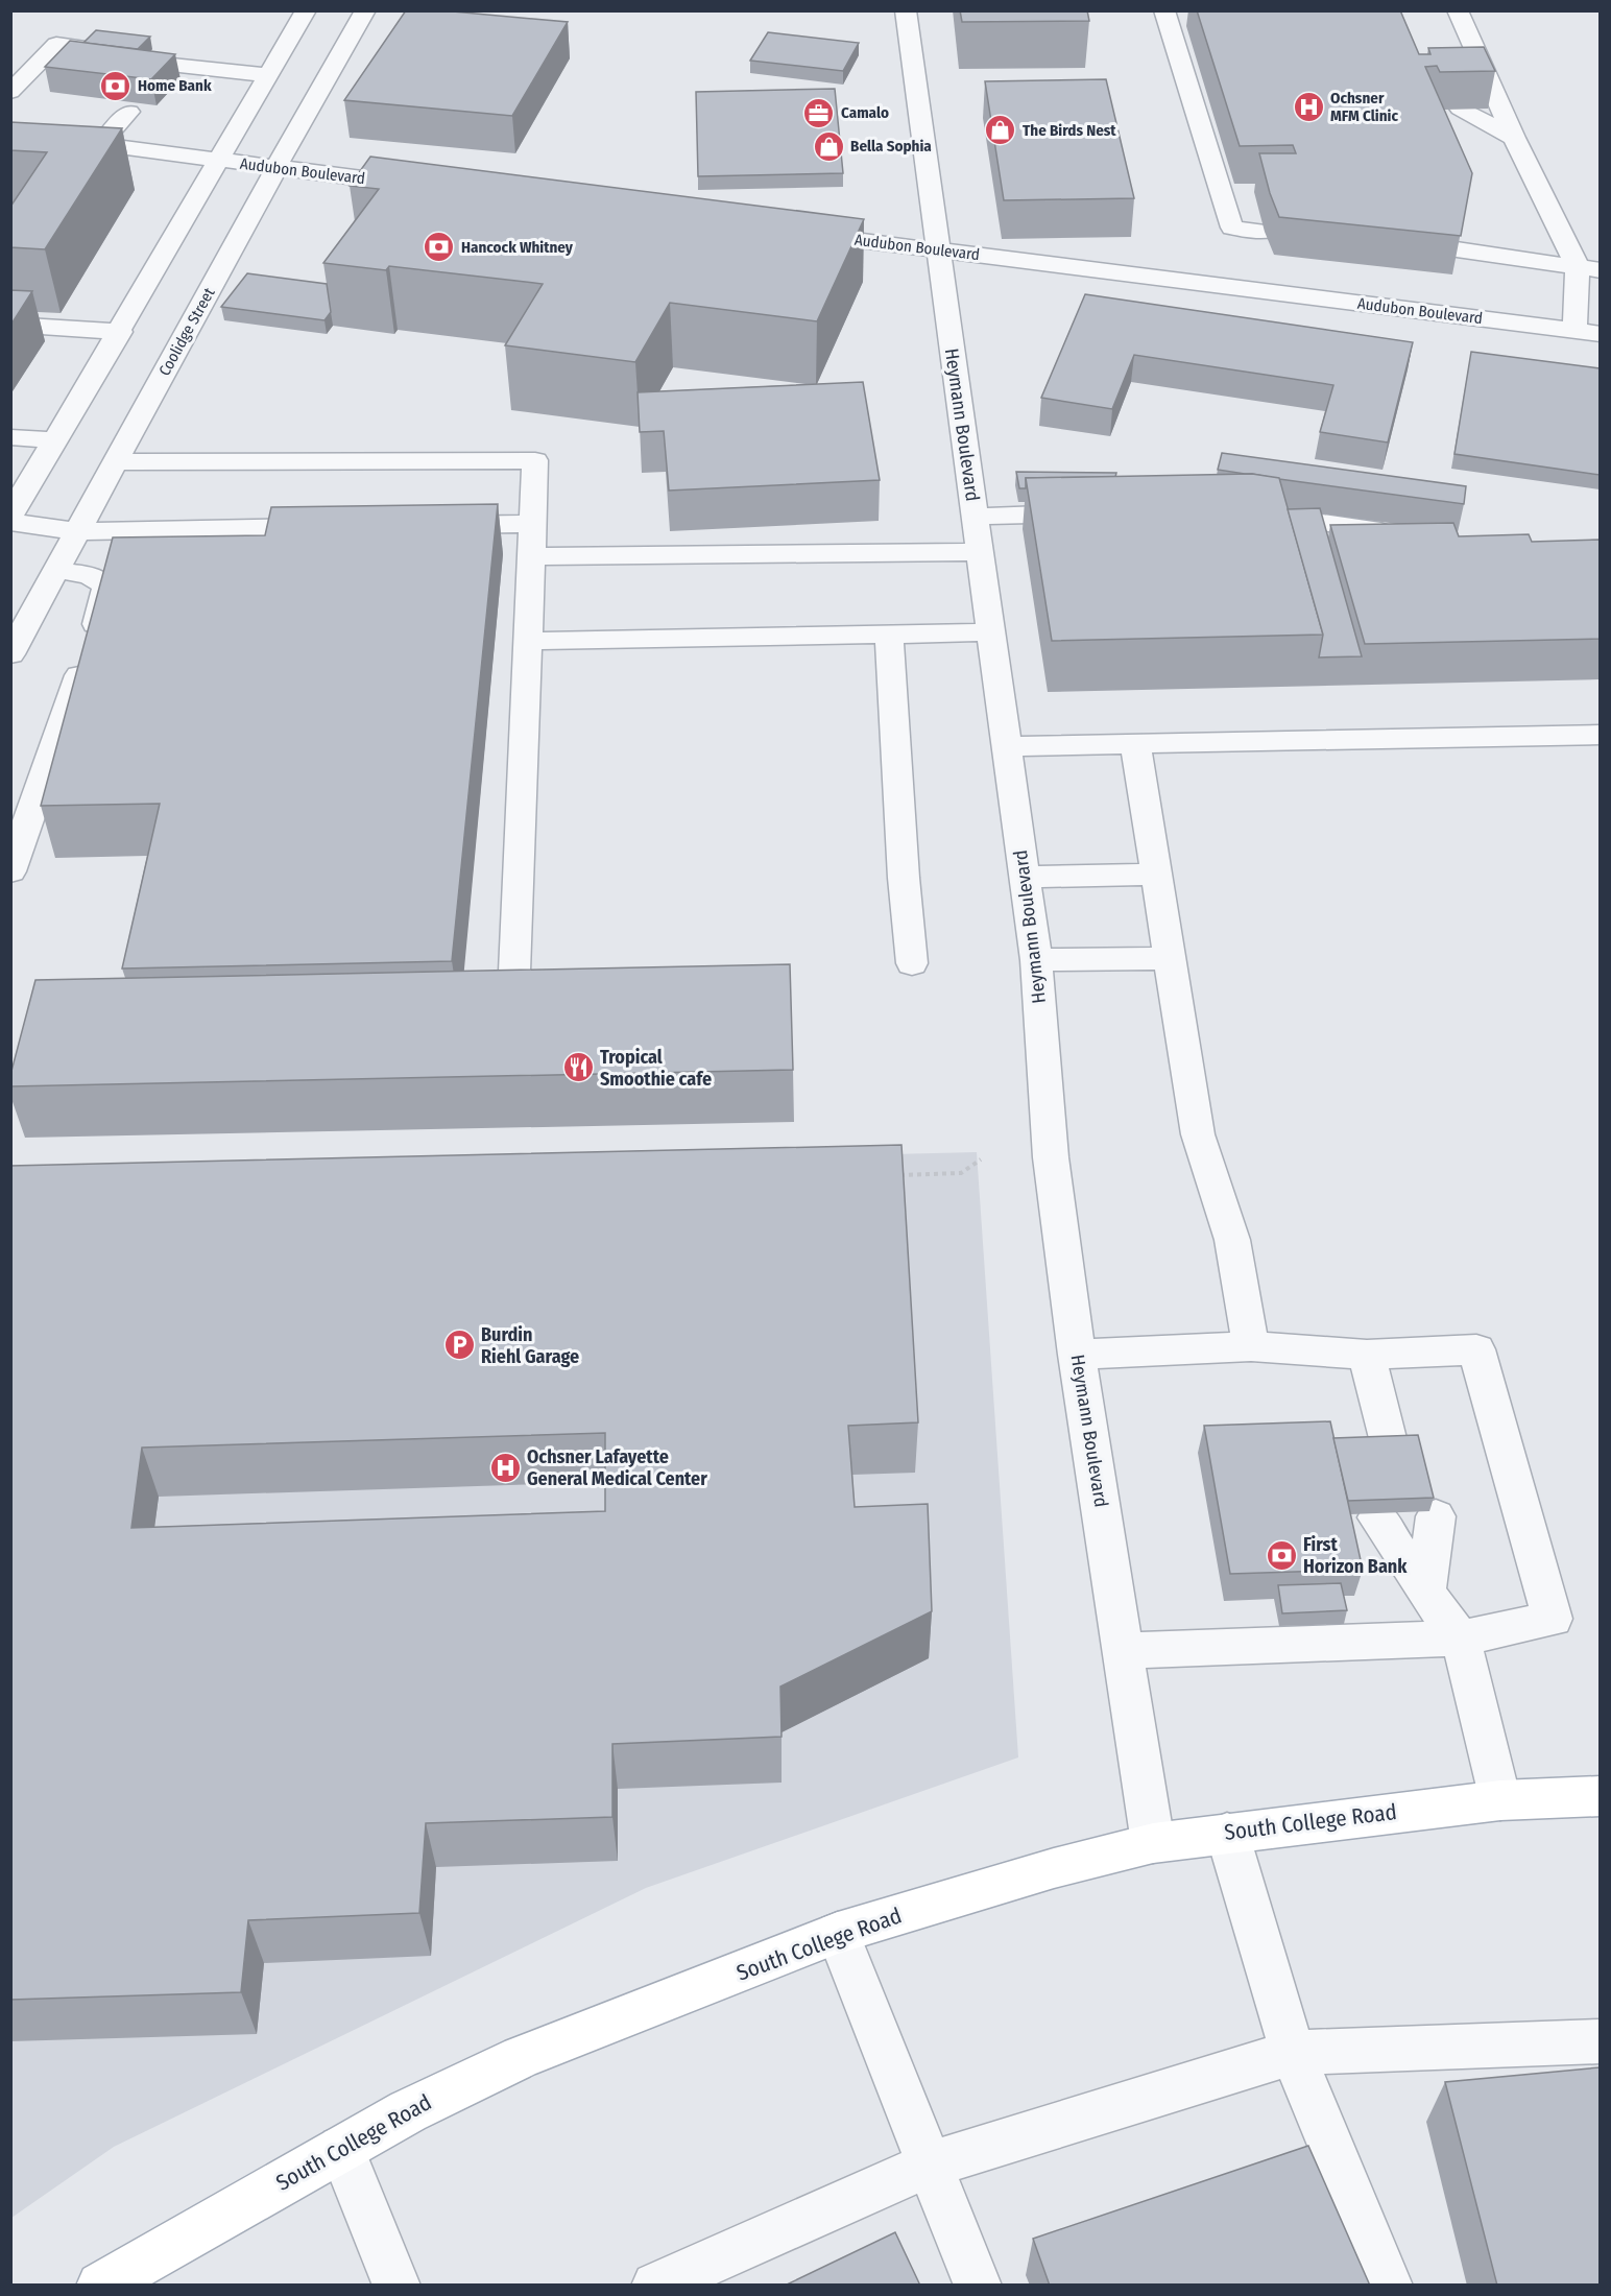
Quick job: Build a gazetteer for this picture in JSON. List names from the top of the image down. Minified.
{"streets":{"main road":["South College Road"],"street":["Audubon Boulevard","Coolidge Street","Heymann Boulevard"]},"crossings":[["Audubon Boulevard","Coolidge Street"],["Audubon Boulevard","Heymann Boulevard"],["Heymann Boulevard","South College Road"]],"places":{"bank":["Home Bank","Hancock Whitney","First Horizon Bank"],"hospital":["Ochsner MFM Clinic","Ochsner Lafayette General Medical Center"],"office":["Camalo"],"shop":["The Birds Nest","Bella Sophia"],"restaurant":["Tropical Smoothie cafe"],"parking":["Burdin Riehl Garage"]}}
